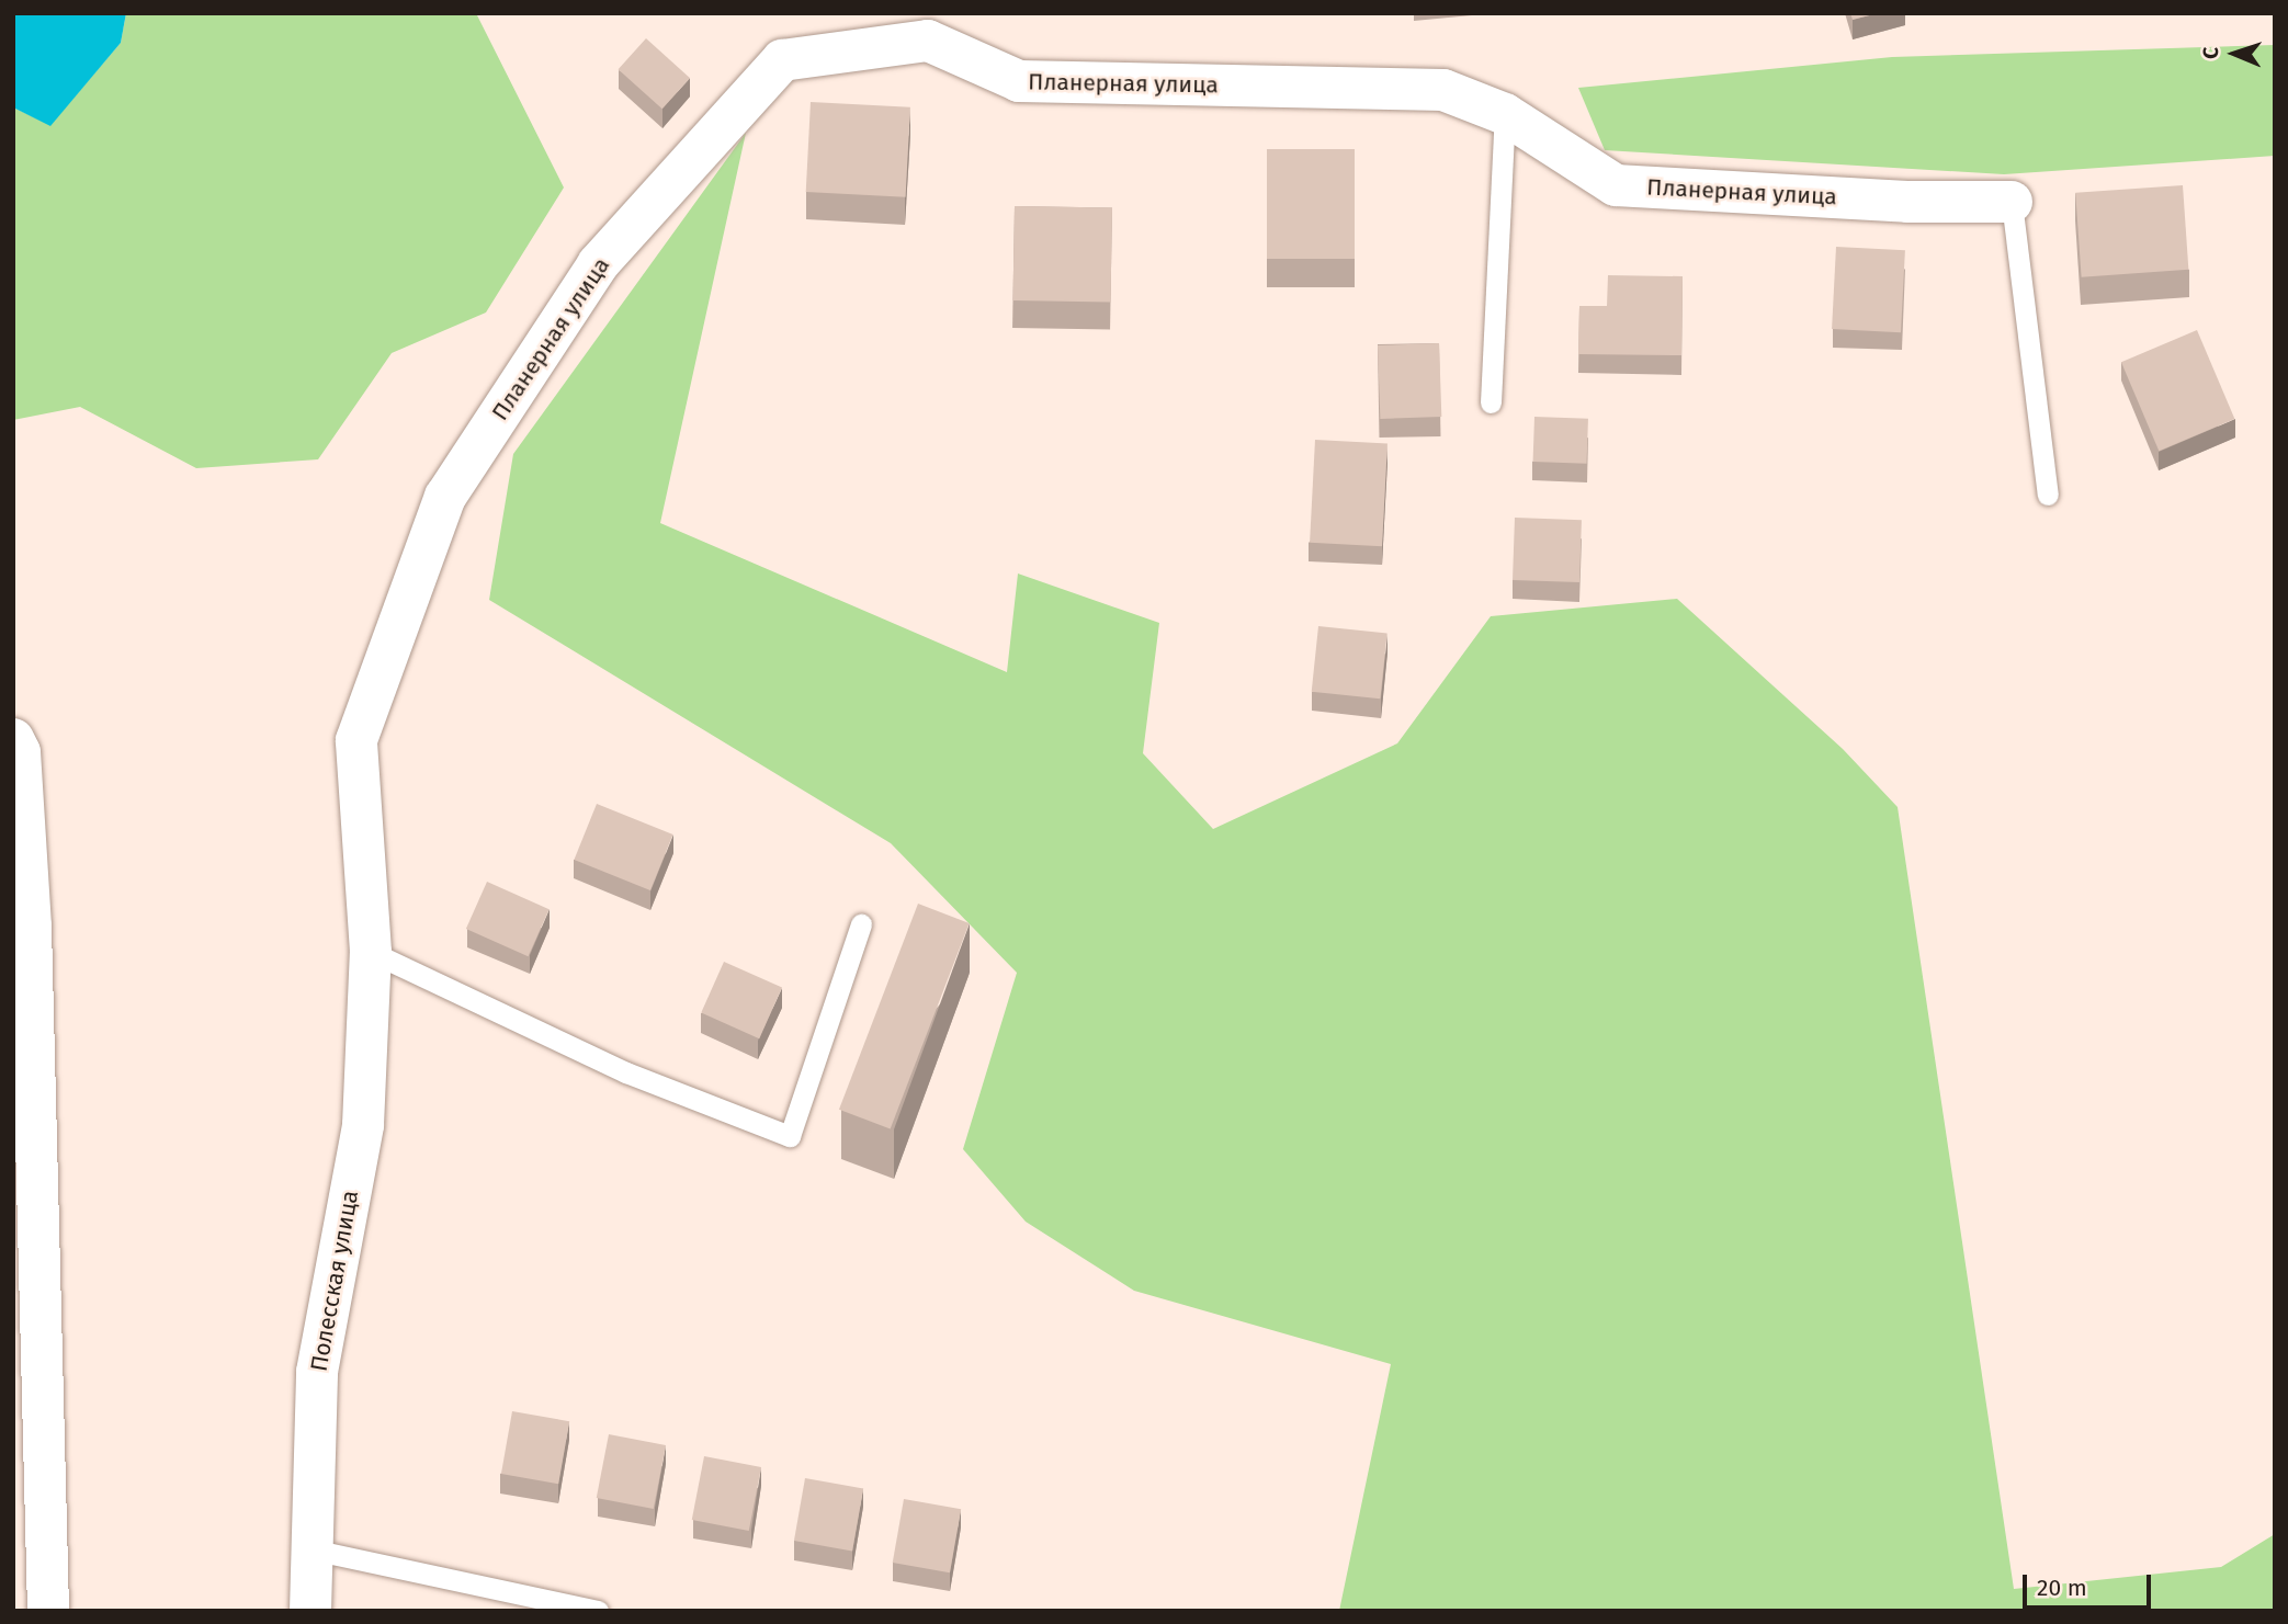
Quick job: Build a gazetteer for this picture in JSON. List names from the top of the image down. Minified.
{"streets":{"street":["Планерная улица","Полесская улица"]},"crossings":[["Планерная улица","Полесская улица"]],"scale_bar":"20 m","north":"left"}
